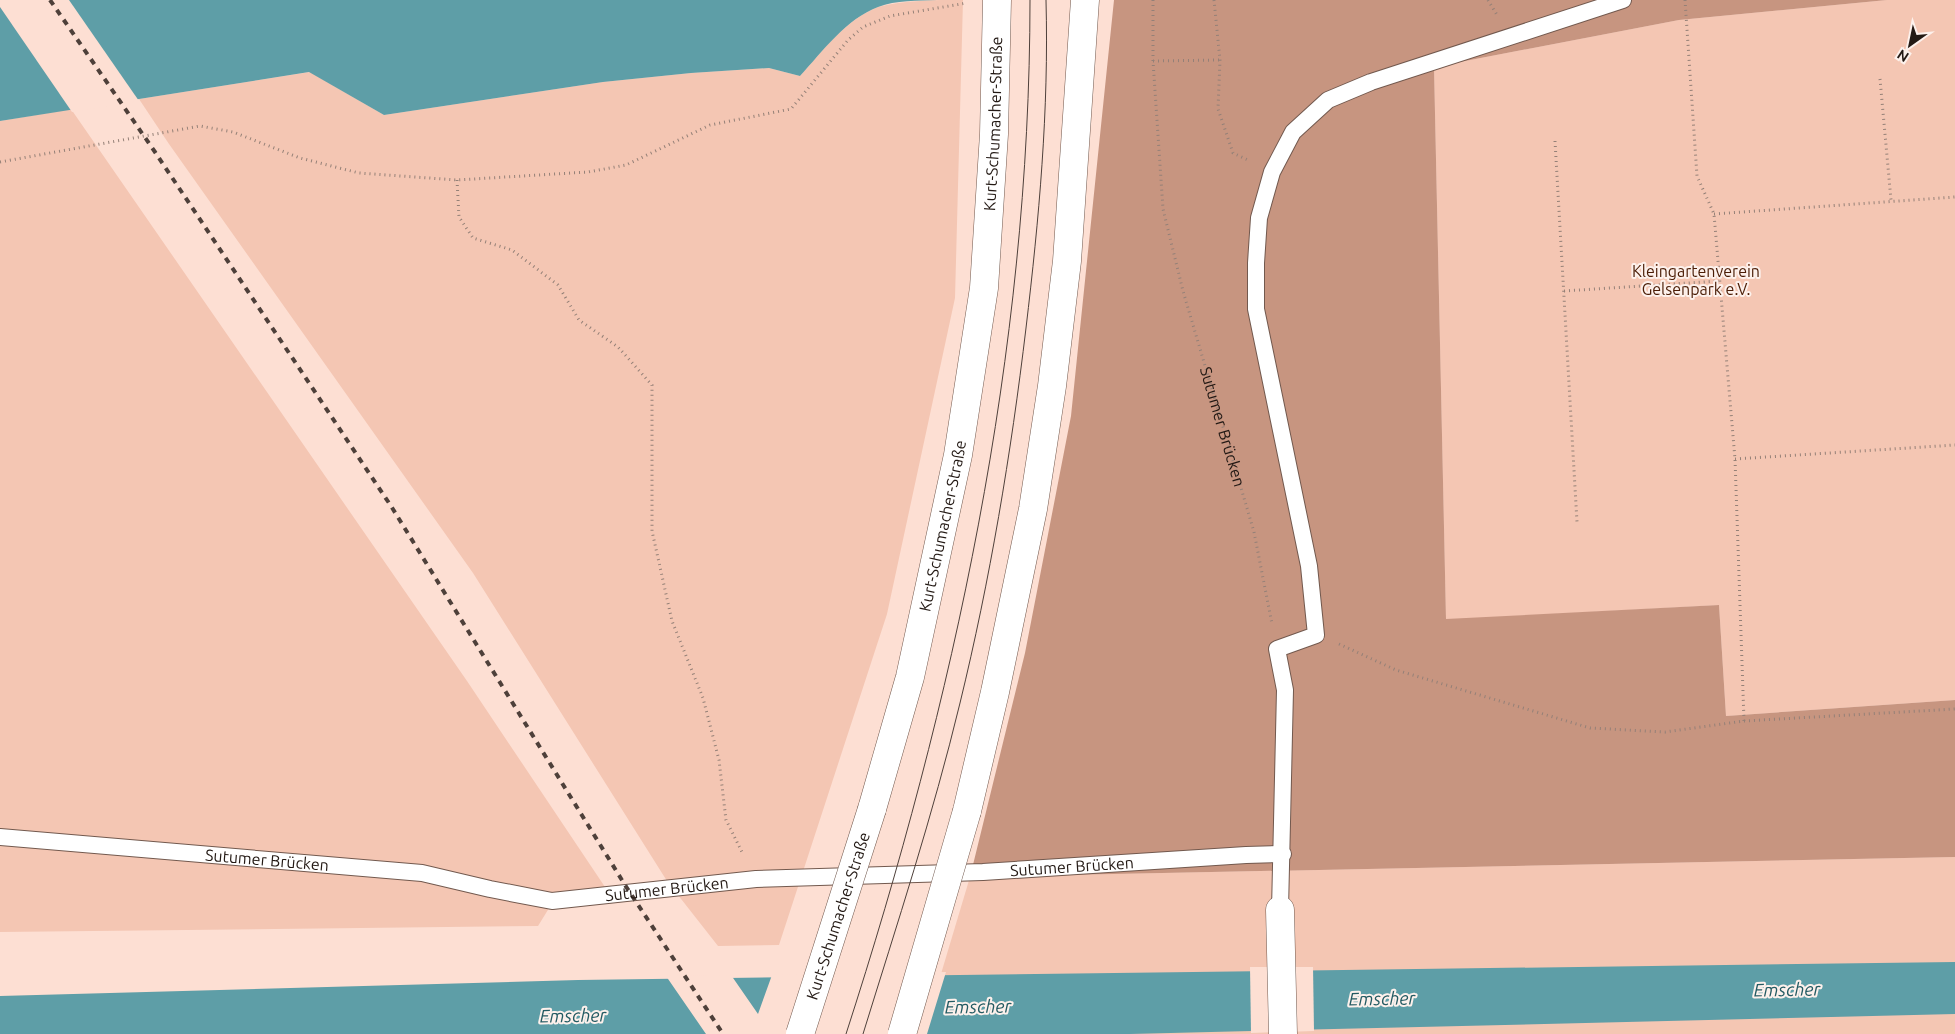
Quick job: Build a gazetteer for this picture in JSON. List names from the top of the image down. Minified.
{"streets":{"main road":["Kurt-Schumacher-Straße"],"lane":["Sutumer Brücken"]},"water":["Emscher"],"parks":["Kleingartenverein Gelsenpark e.V."],"north":"bottom left"}
